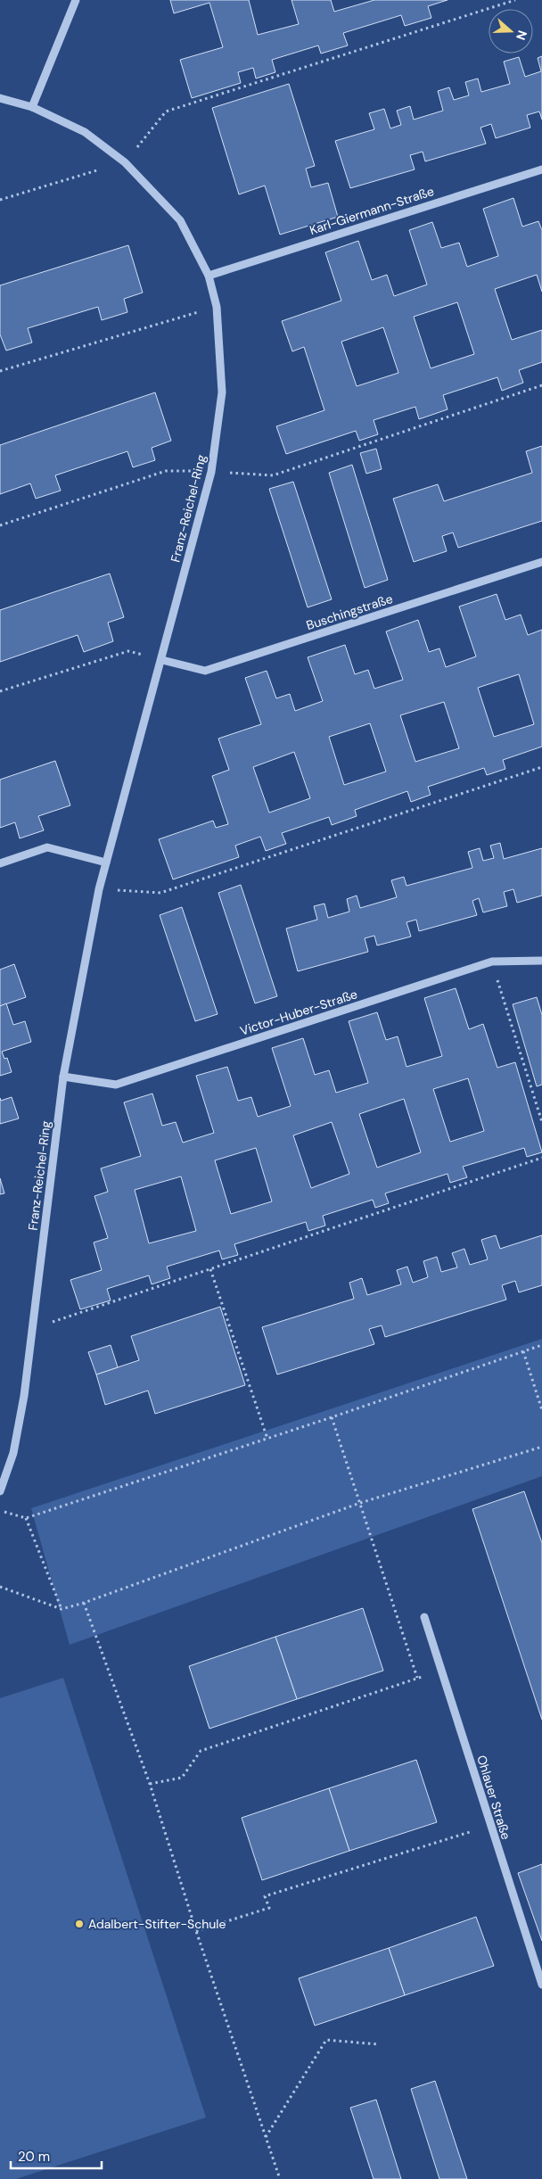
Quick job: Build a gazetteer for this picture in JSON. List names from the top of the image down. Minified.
{"streets":{"street":["Karl-Giermann-Straße","Franz-Reichel-Ring","Buschingstraße","Victor-Huber-Straße","Ohlauer Straße"]},"crossings":[["Karl-Giermann-Straße","Franz-Reichel-Ring"],["Franz-Reichel-Ring","Buschingstraße"],["Franz-Reichel-Ring","Victor-Huber-Straße"]],"places":["Adalbert-Stifter-Schule"],"scale_bar":"20 m","north":"right"}
